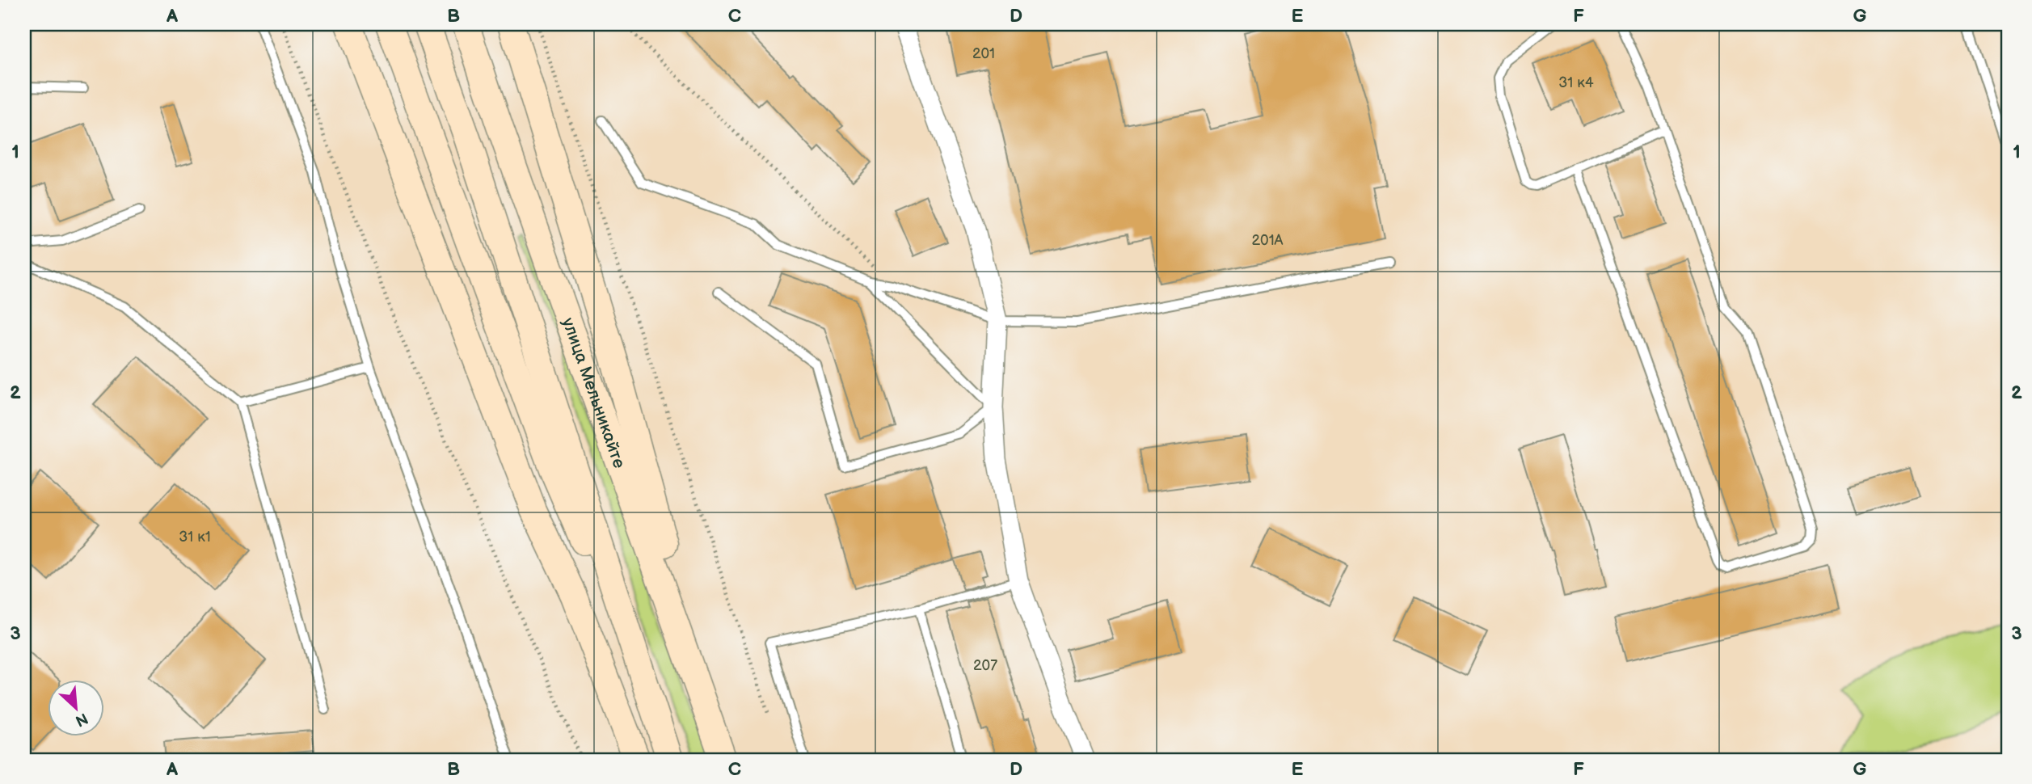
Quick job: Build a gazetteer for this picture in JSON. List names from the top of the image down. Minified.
{"streets":{"main road":["улица Мельникайте"]},"house_numbers":["201","31 к4","201А","31 к1","207"],"north":"bottom right","grid":{"columns":["A","B","C","D","E","F","G"],"rows":["1","2","3"]}}
